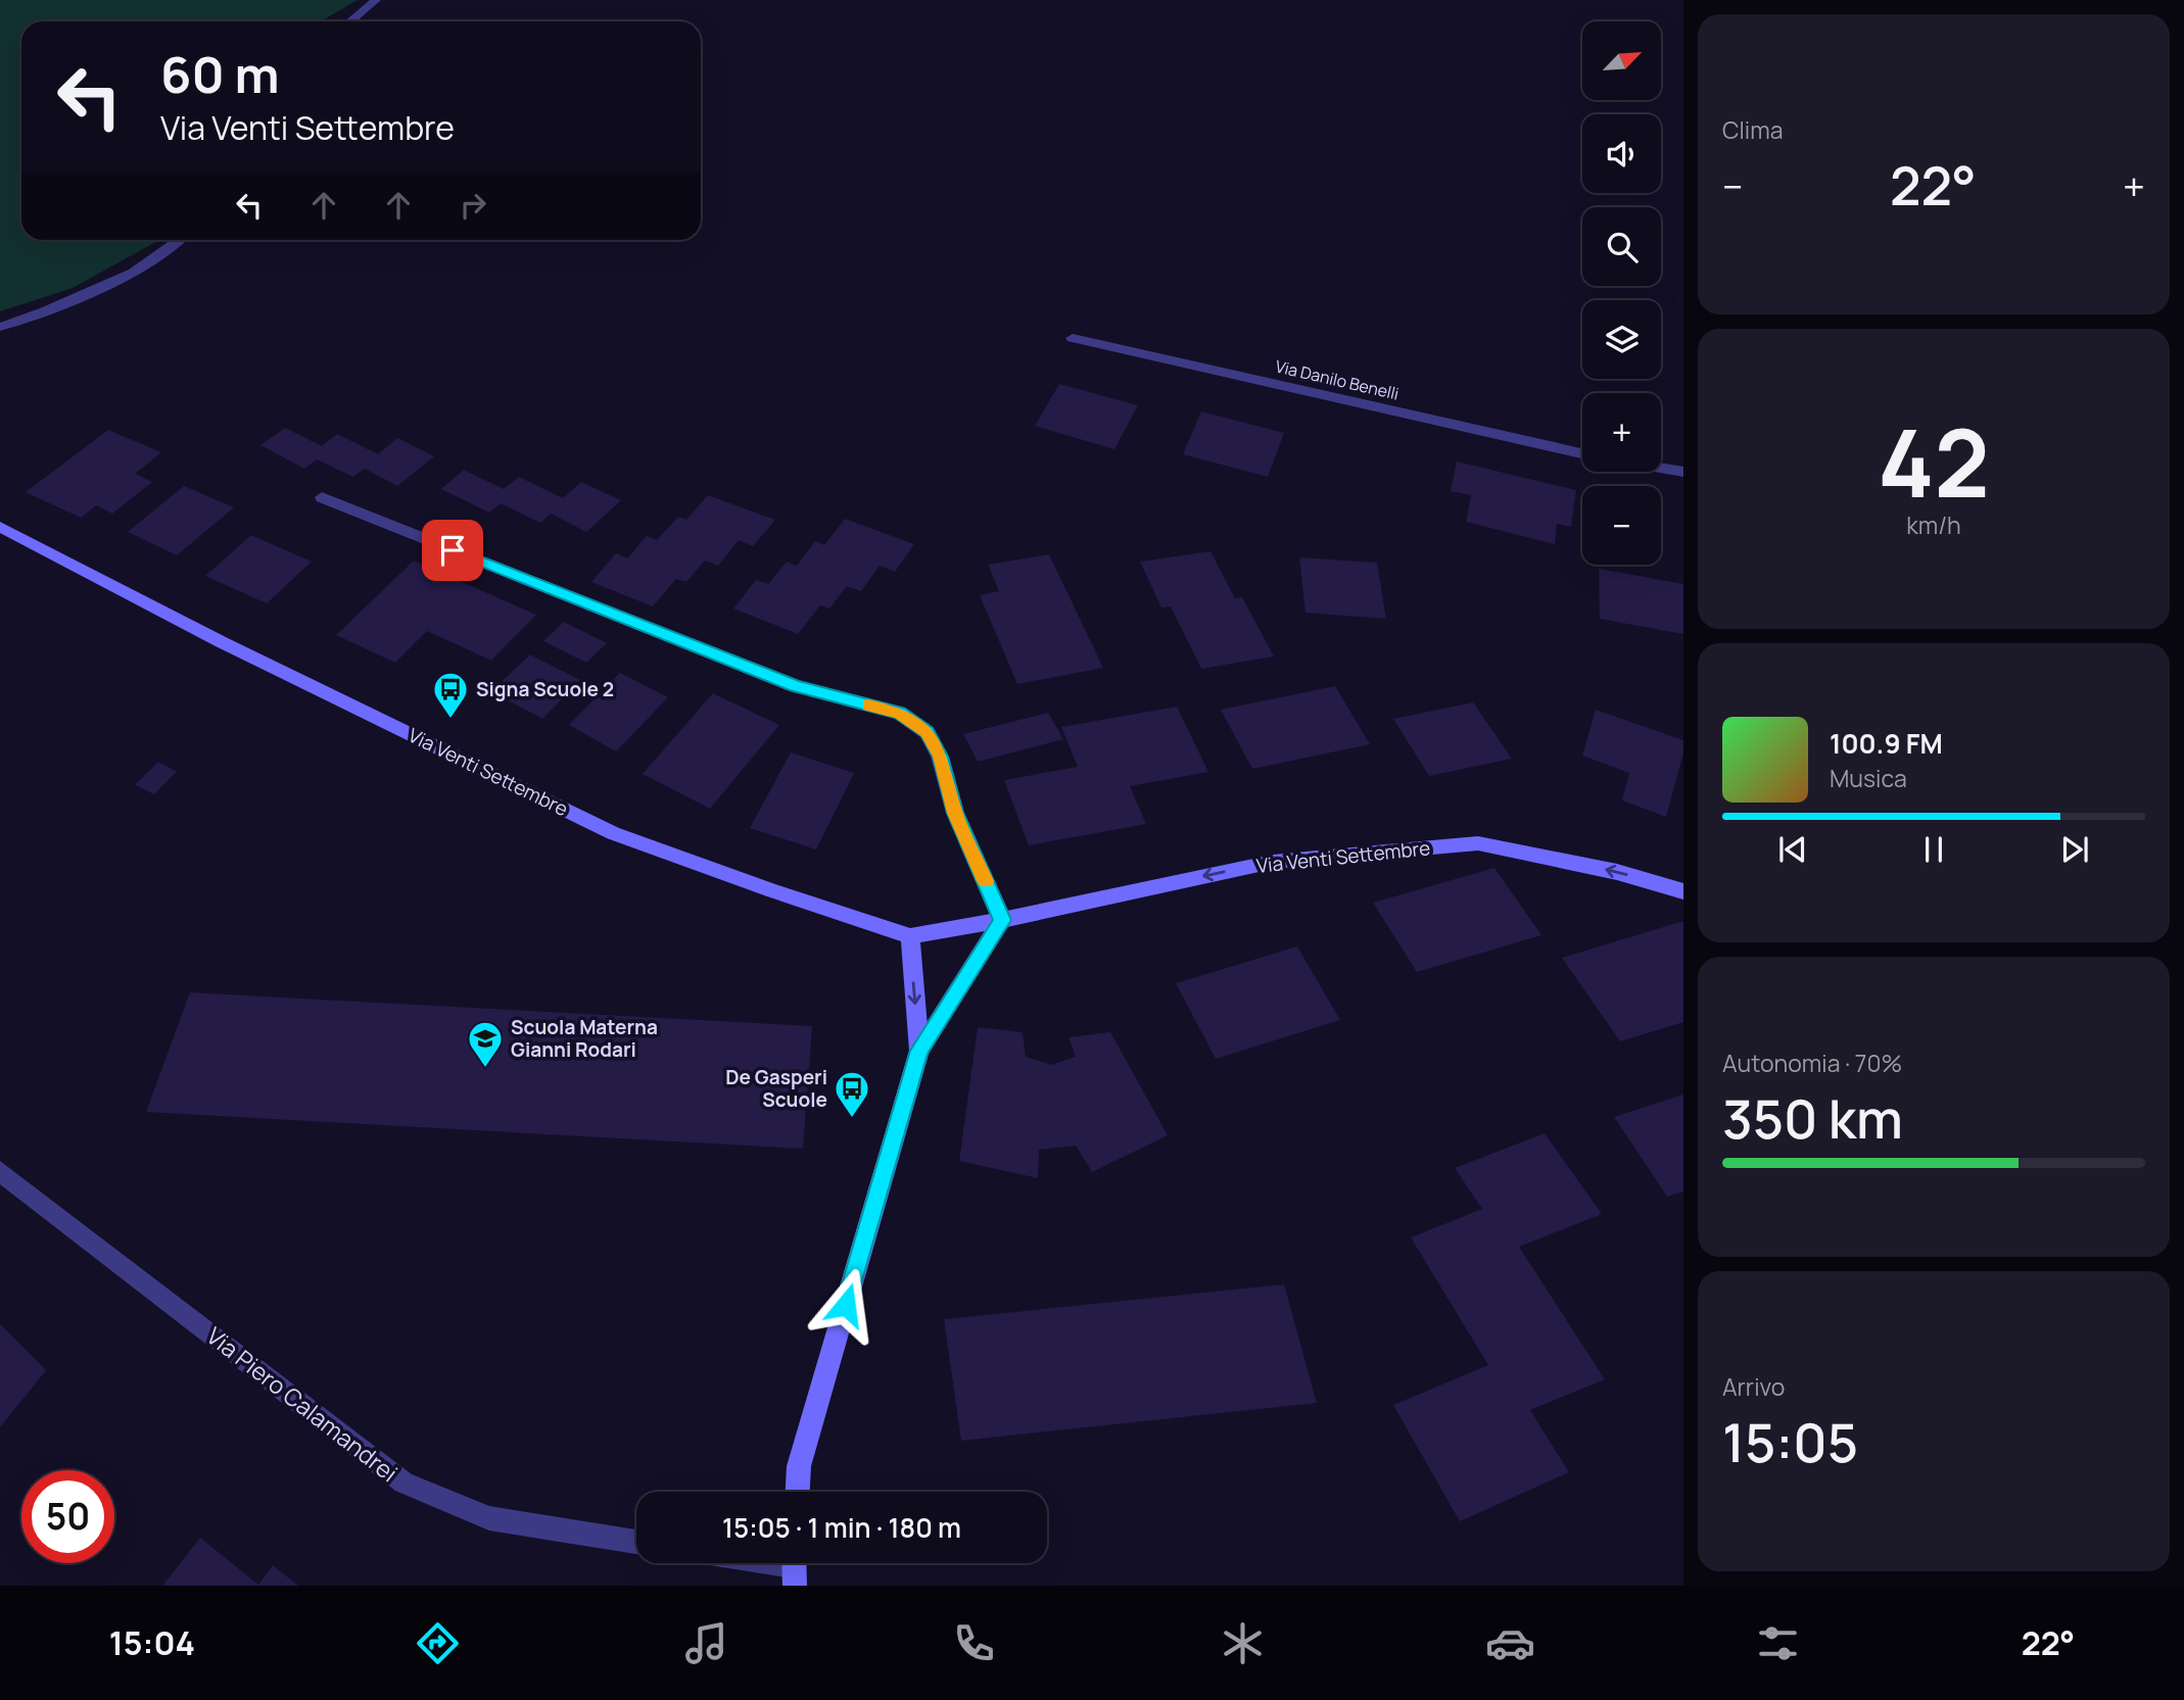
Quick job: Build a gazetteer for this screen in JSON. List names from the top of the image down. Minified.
{"streets":{"main road":["Via Venti Settembre"],"street":["Via Danilo Benelli","Via Piero Calamandrei"]},"one_way":["Via Venti Settembre"],"places":{"bus stop":["Signa Scuole 2","De Gasperi Scuole"],"school or university":["Scuola Materna Gianni Rodari"]},"north":"top right","page":{"tile":["Clima",["42","km/h"],["Autonomia · 70%","350 km"],["Arrivo","15:05"]],"map_buttons":["+","−"],"turn":["60 m","Via Venti Settembre"],"heat":["−","22°","+"],"song":["100.9 FM","Musica"],"limit":"50","trip":"15:05 · 1 min · 180 m","tabs":["15:04","22°"]}}
